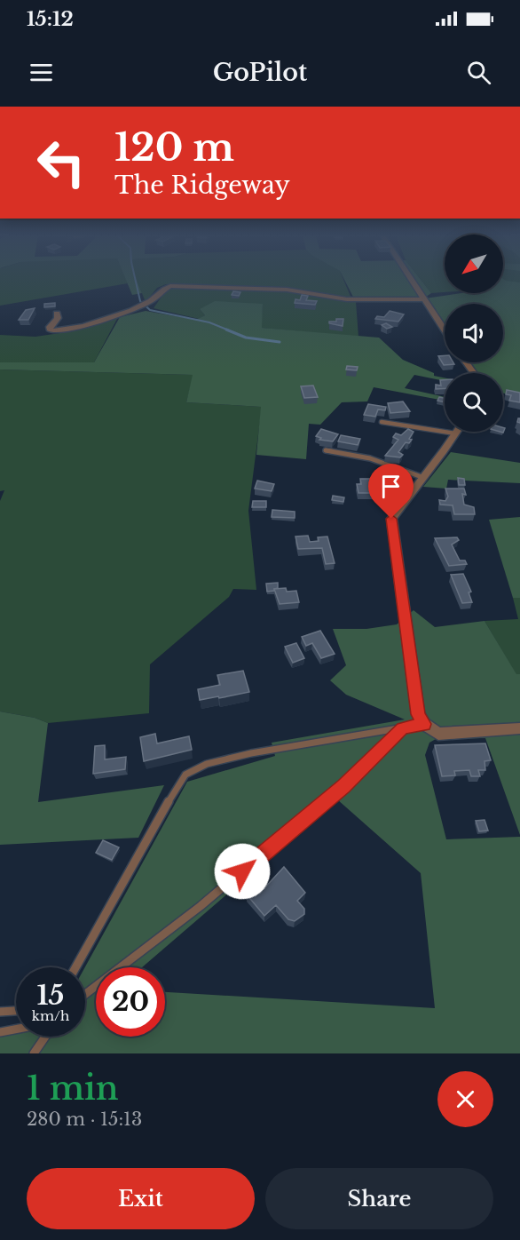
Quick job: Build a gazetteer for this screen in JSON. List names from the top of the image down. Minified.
{"north":"bottom left","page":{"status":"15:12","header":"GoPilot","turn":["120 m","The Ridgeway"],"speed":"15 km/h","limit":"20","heading":["1 min","280 m · 15:13"],"buttons":["Exit","Share"]}}
